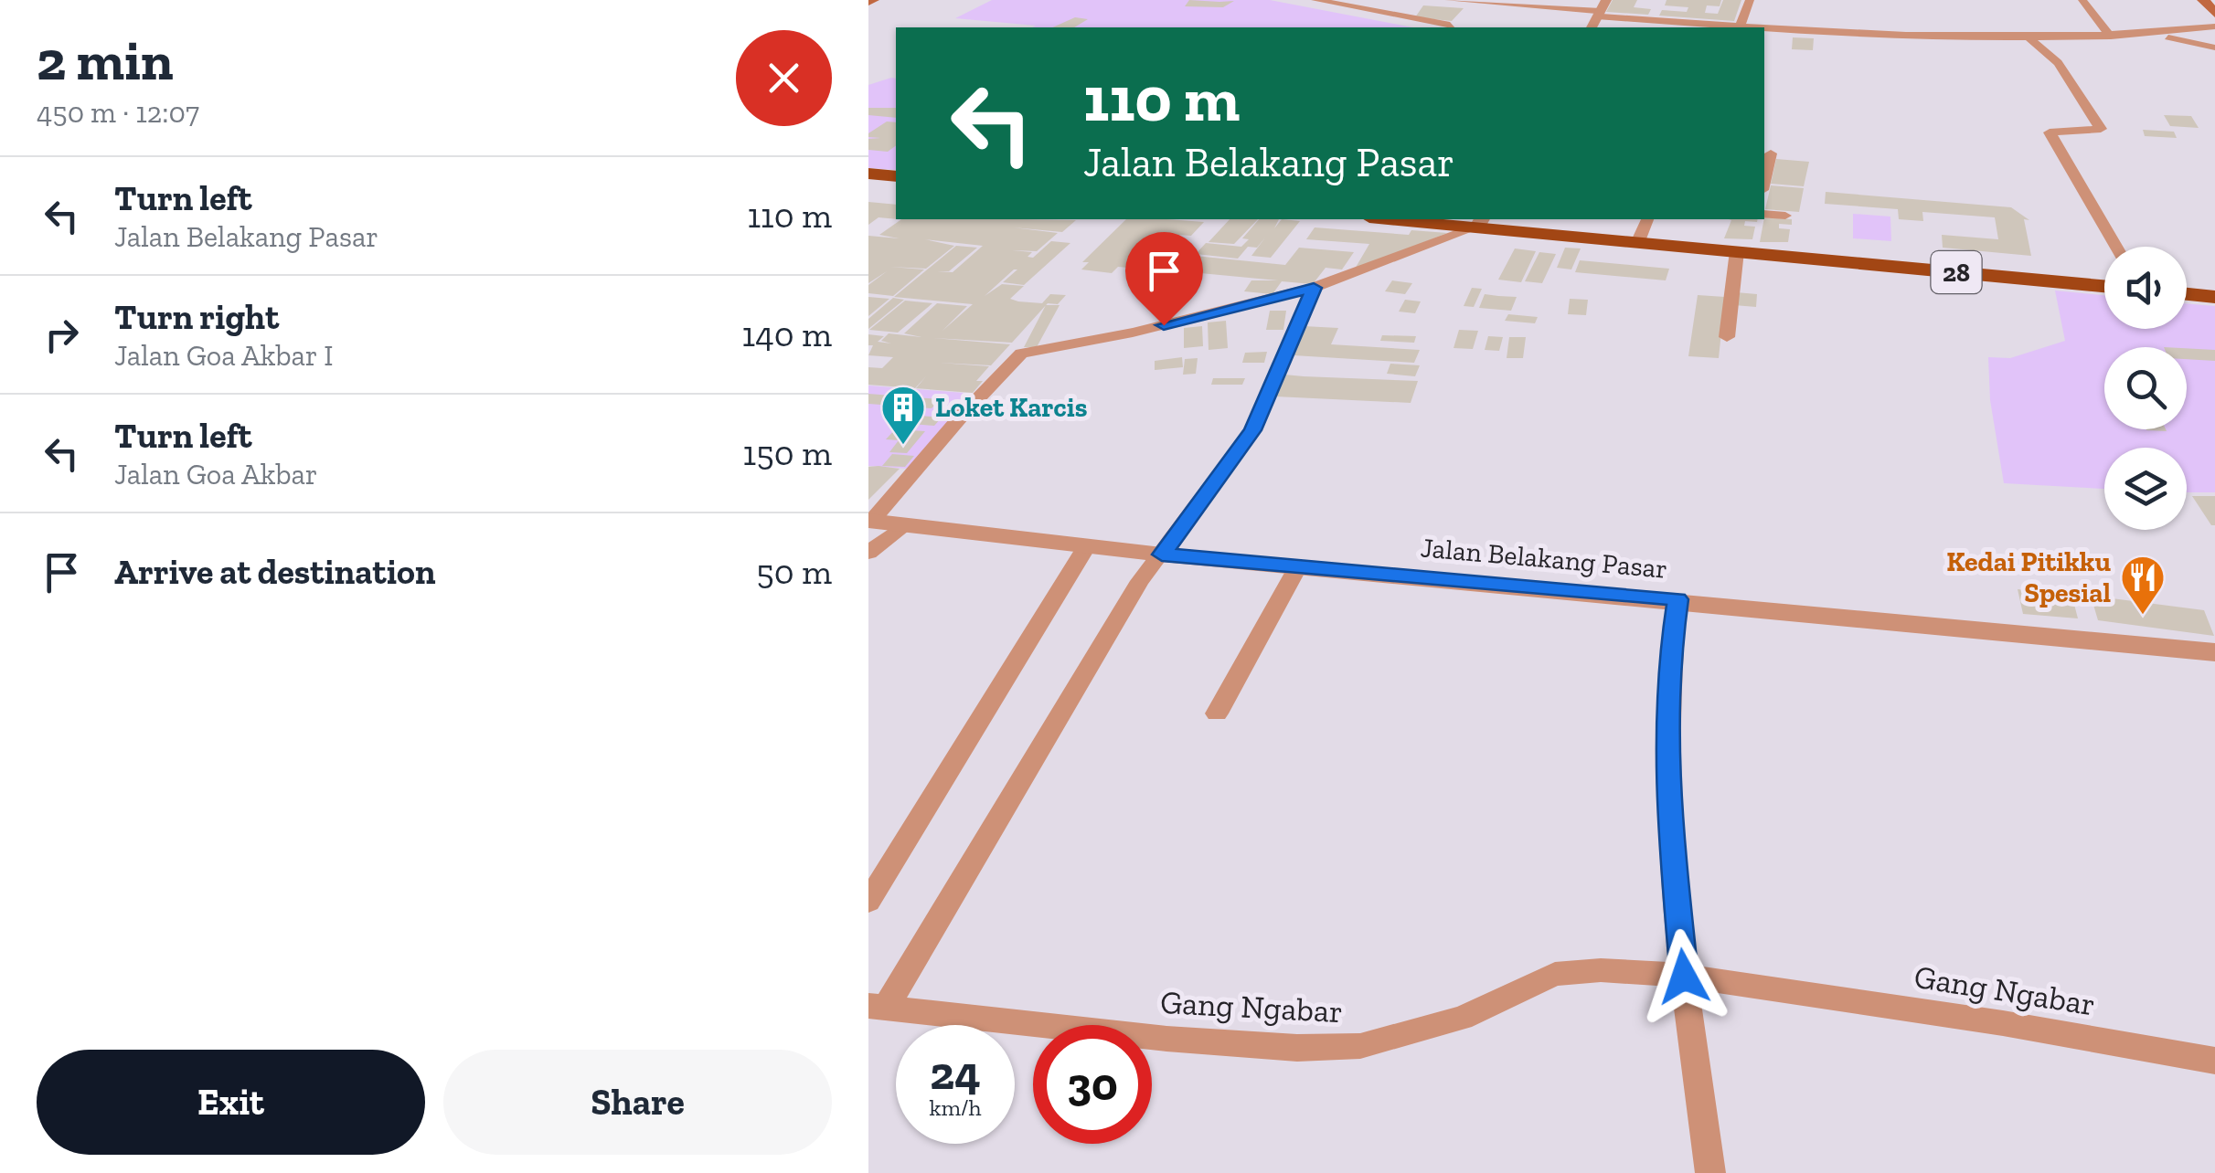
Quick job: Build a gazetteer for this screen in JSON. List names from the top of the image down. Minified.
{"streets":{"highway":["28"],"street":["Jalan Belakang Pasar","Gang Ngabar"]},"places":{"building":["Loket Karcis"],"restaurant":["Kedai Pitikku Spesial"]},"page":{"heading":["2 min","450 m · 12:07"],"turn":["110 m","Jalan Belakang Pasar"],"list":[{"name":"Turn left","note":"Jalan Belakang Pasar","value":"110 m"},{"name":"Turn right","note":"Jalan Goa Akbar I","value":"140 m"},{"name":"Turn left","note":"Jalan Goa Akbar","value":"150 m"},{"name":"Arrive at destination","value":"50 m"}],"speed":"24 km/h","limit":"30","buttons":["Exit","Share"]}}
